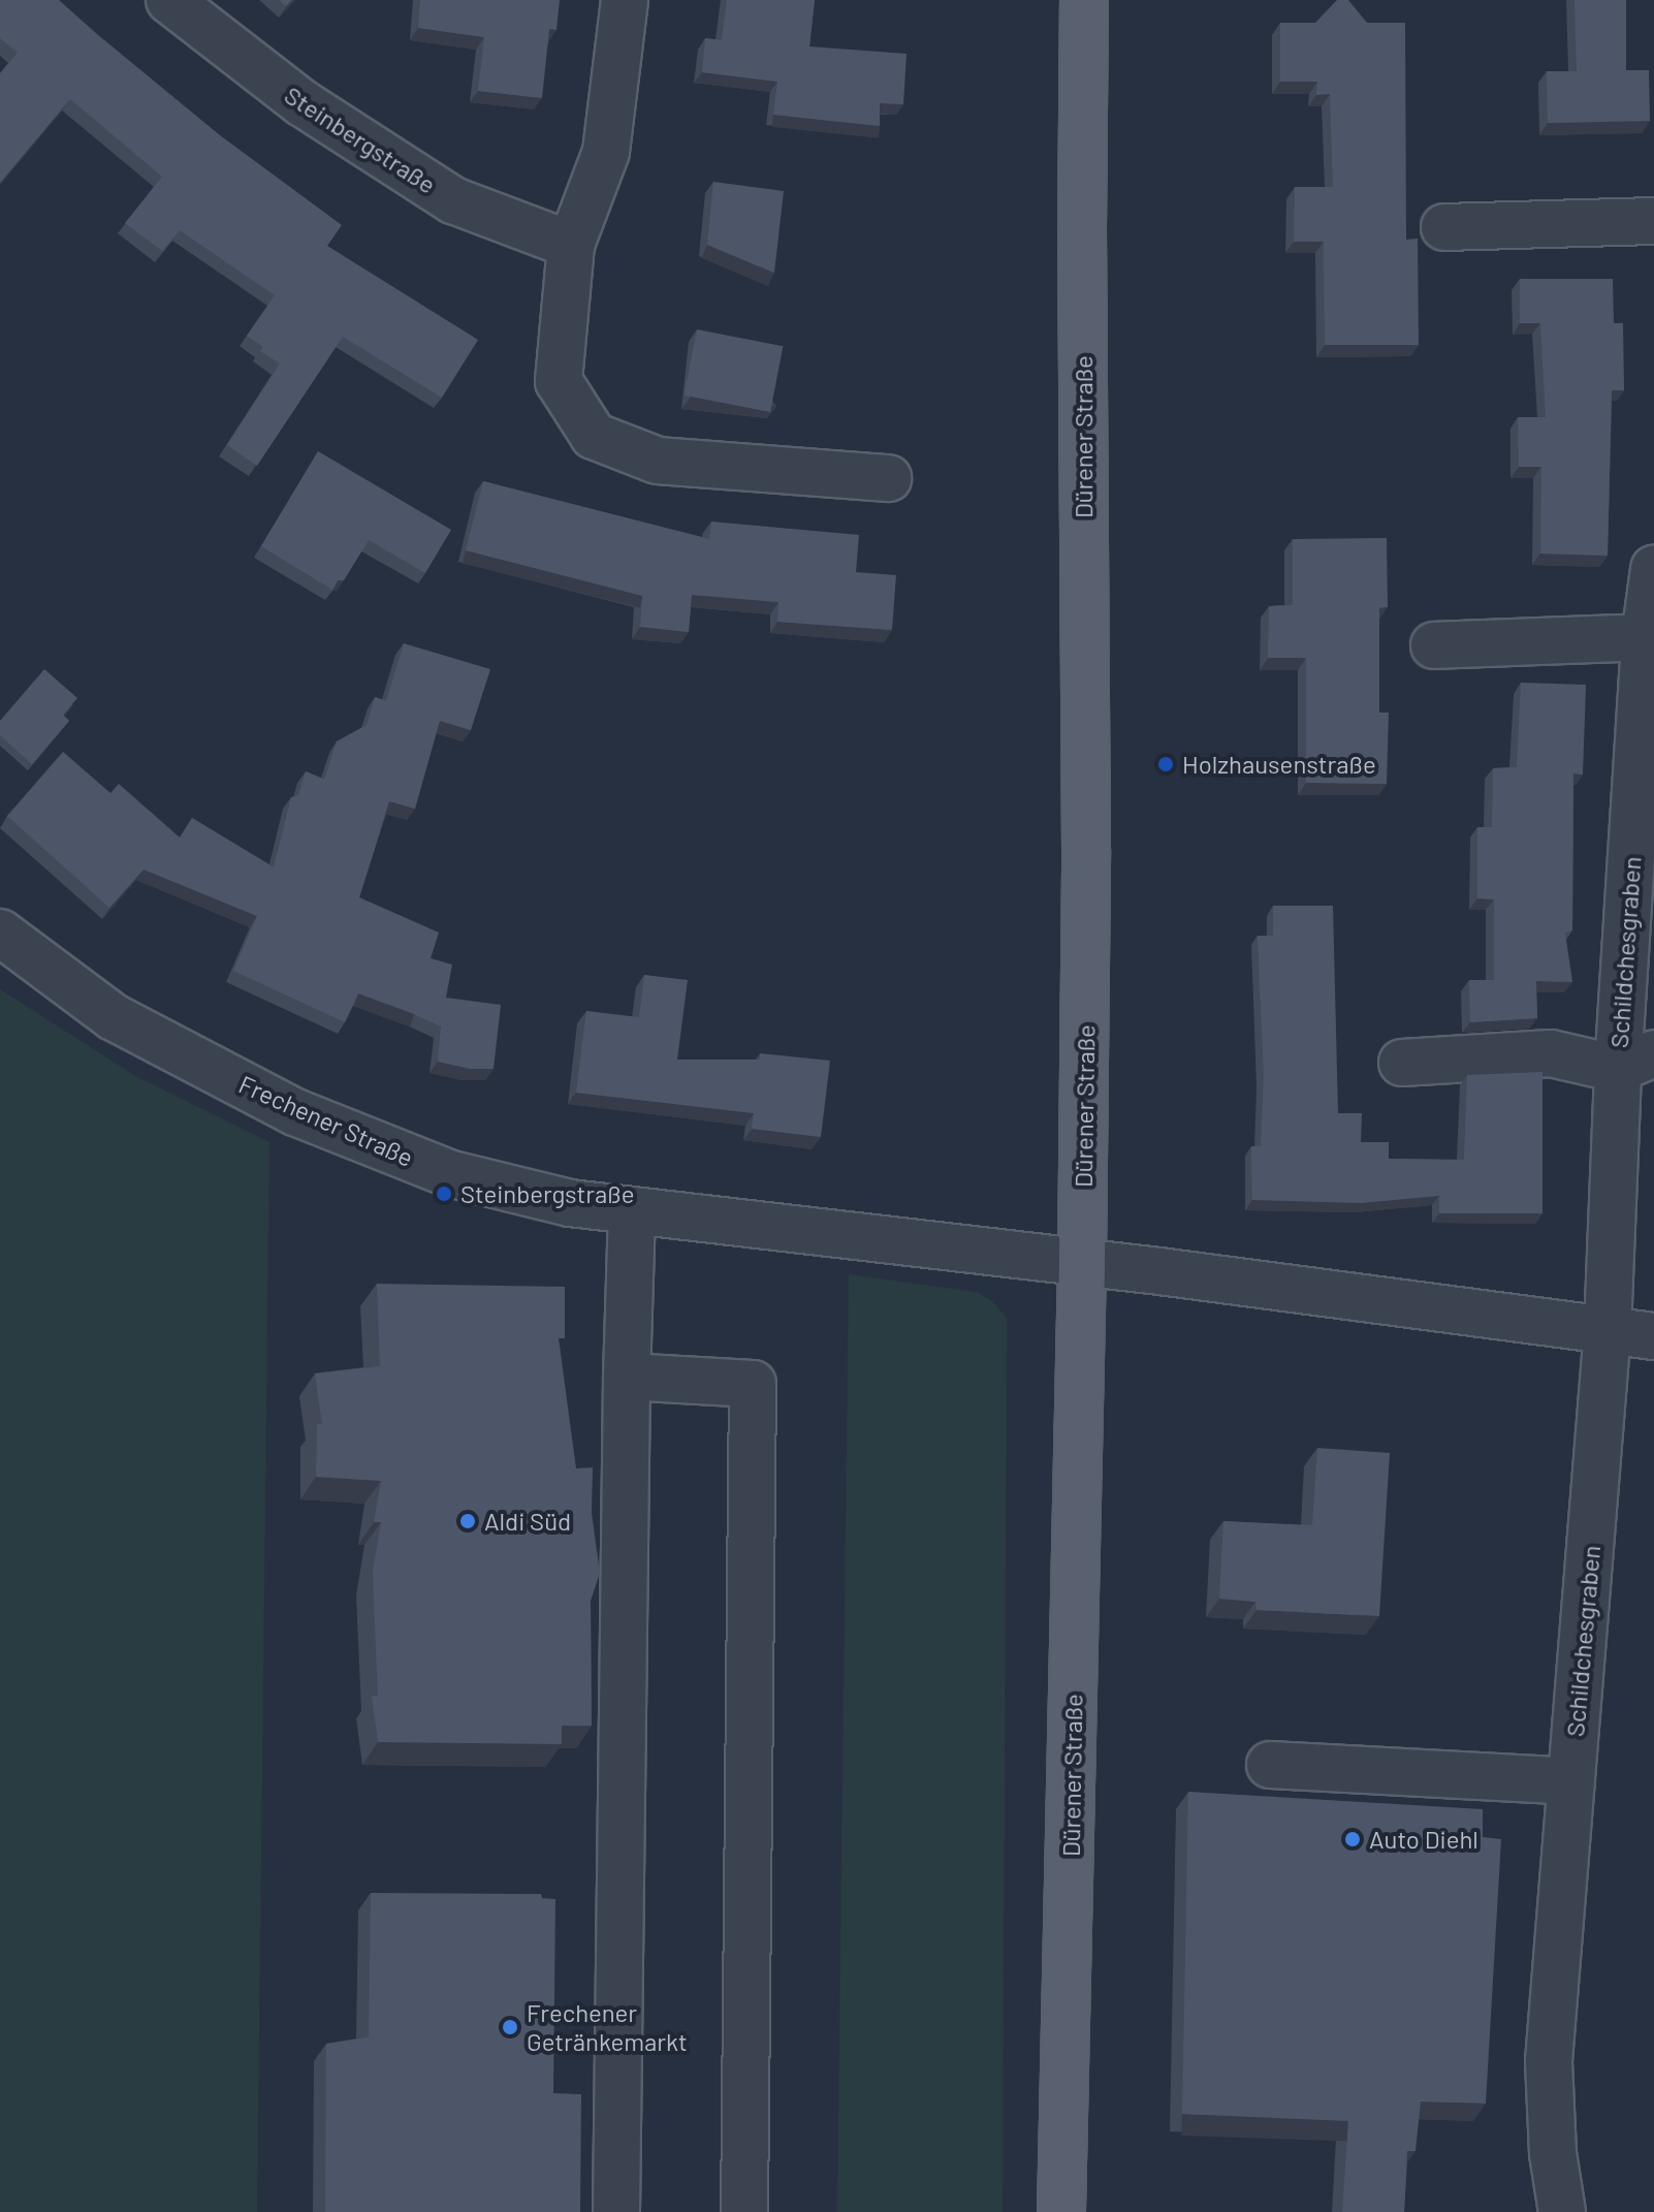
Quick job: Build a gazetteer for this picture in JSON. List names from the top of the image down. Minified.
{"streets":{"main road":["Dürener Straße"],"street":["Steinbergstraße","Schildchesgraben","Frechener Straße"]},"crossings":[["Dürener Straße","Frechener Straße"]],"places":["Holzhausenstraße","Steinbergstraße","Aldi Süd","Auto Diehl","Frechener Getränkemarkt"]}
